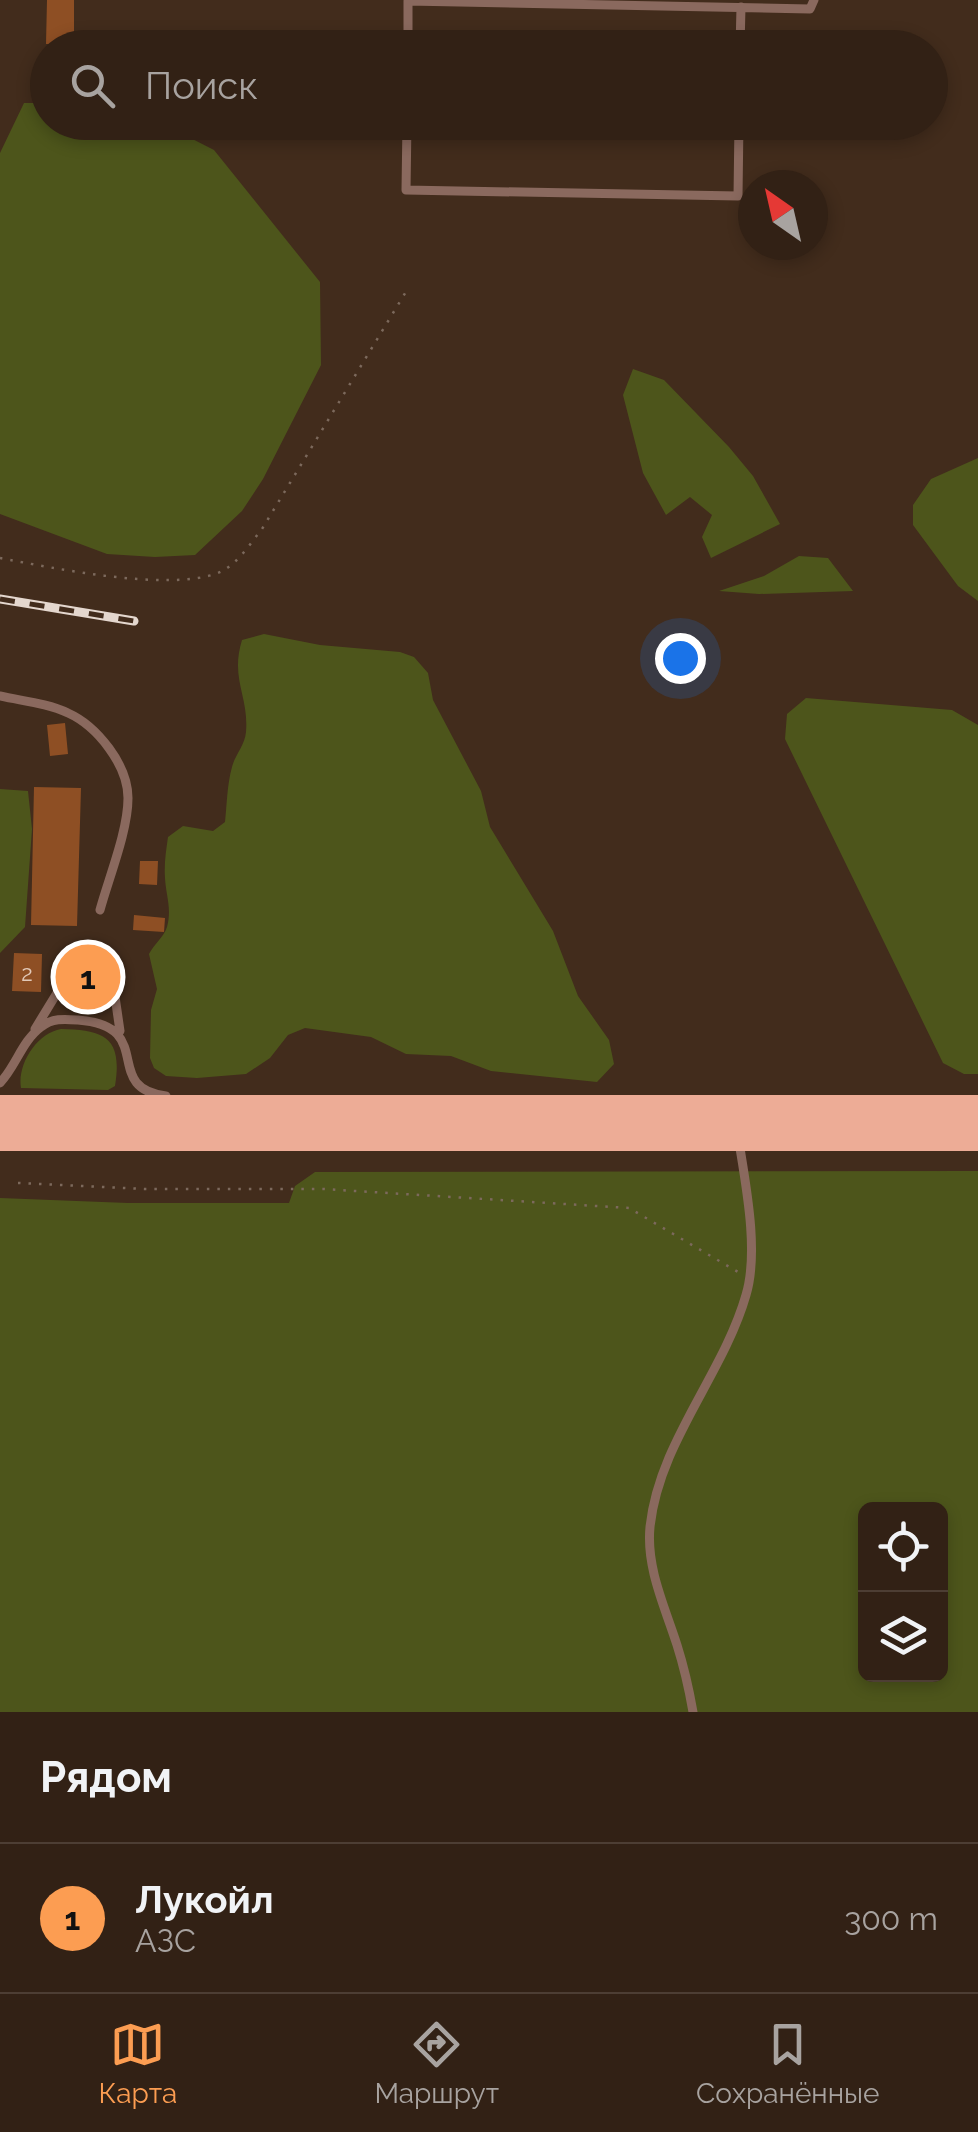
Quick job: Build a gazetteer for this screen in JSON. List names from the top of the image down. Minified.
{"house_numbers":["2"],"north":"top left","page":{"search":"Поиск","pins":"1","heading":"Рядом","list":[{"mark":"1","name":"Лукойл","note":"АЗС","value":"300 m"}],"nav":["Карта","Маршрут","Сохранённые"]}}
